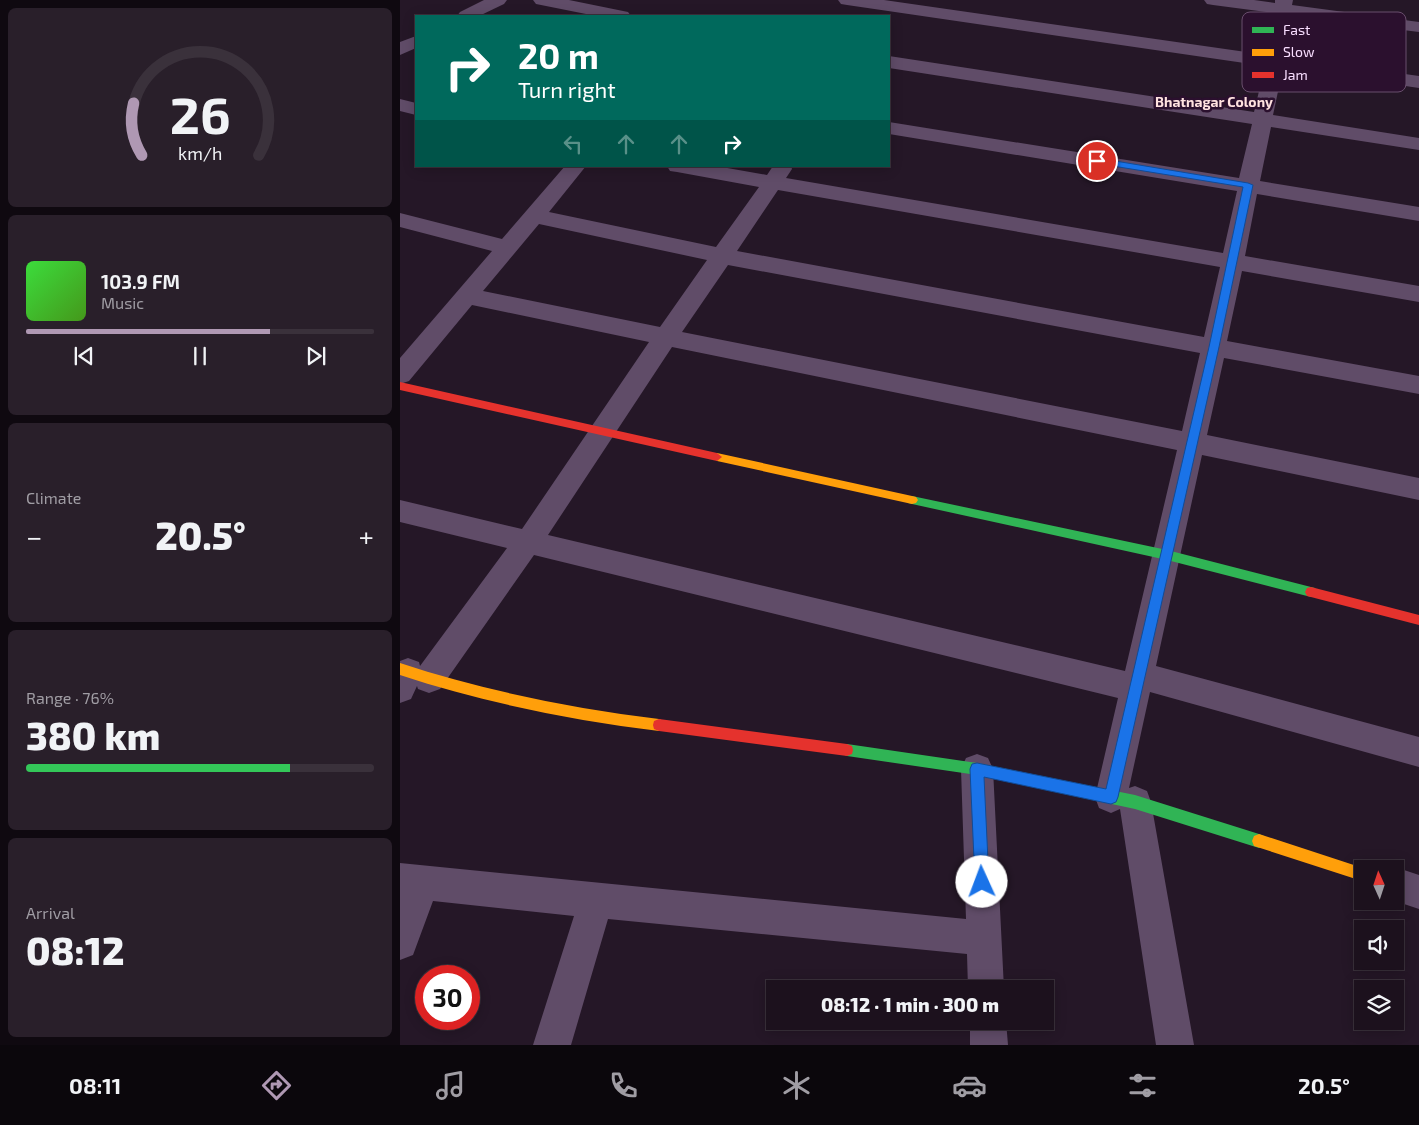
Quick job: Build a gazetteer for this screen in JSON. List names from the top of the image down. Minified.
{"districts":["Bhatnagar Colony"],"legend":["Fast","Slow","Jam"],"north":"top","page":{"turn":["20 m","Turn right"],"song":["103.9 FM","Music"],"tile":["Climate",["Range · 76%","380 km"],["Arrival","08:12"]],"heat":["−","20.5°","+"],"limit":"30","trip":"08:12 · 1 min · 300 m","tabs":["08:11","20.5°"],"gauge":["26","km/h"]}}
